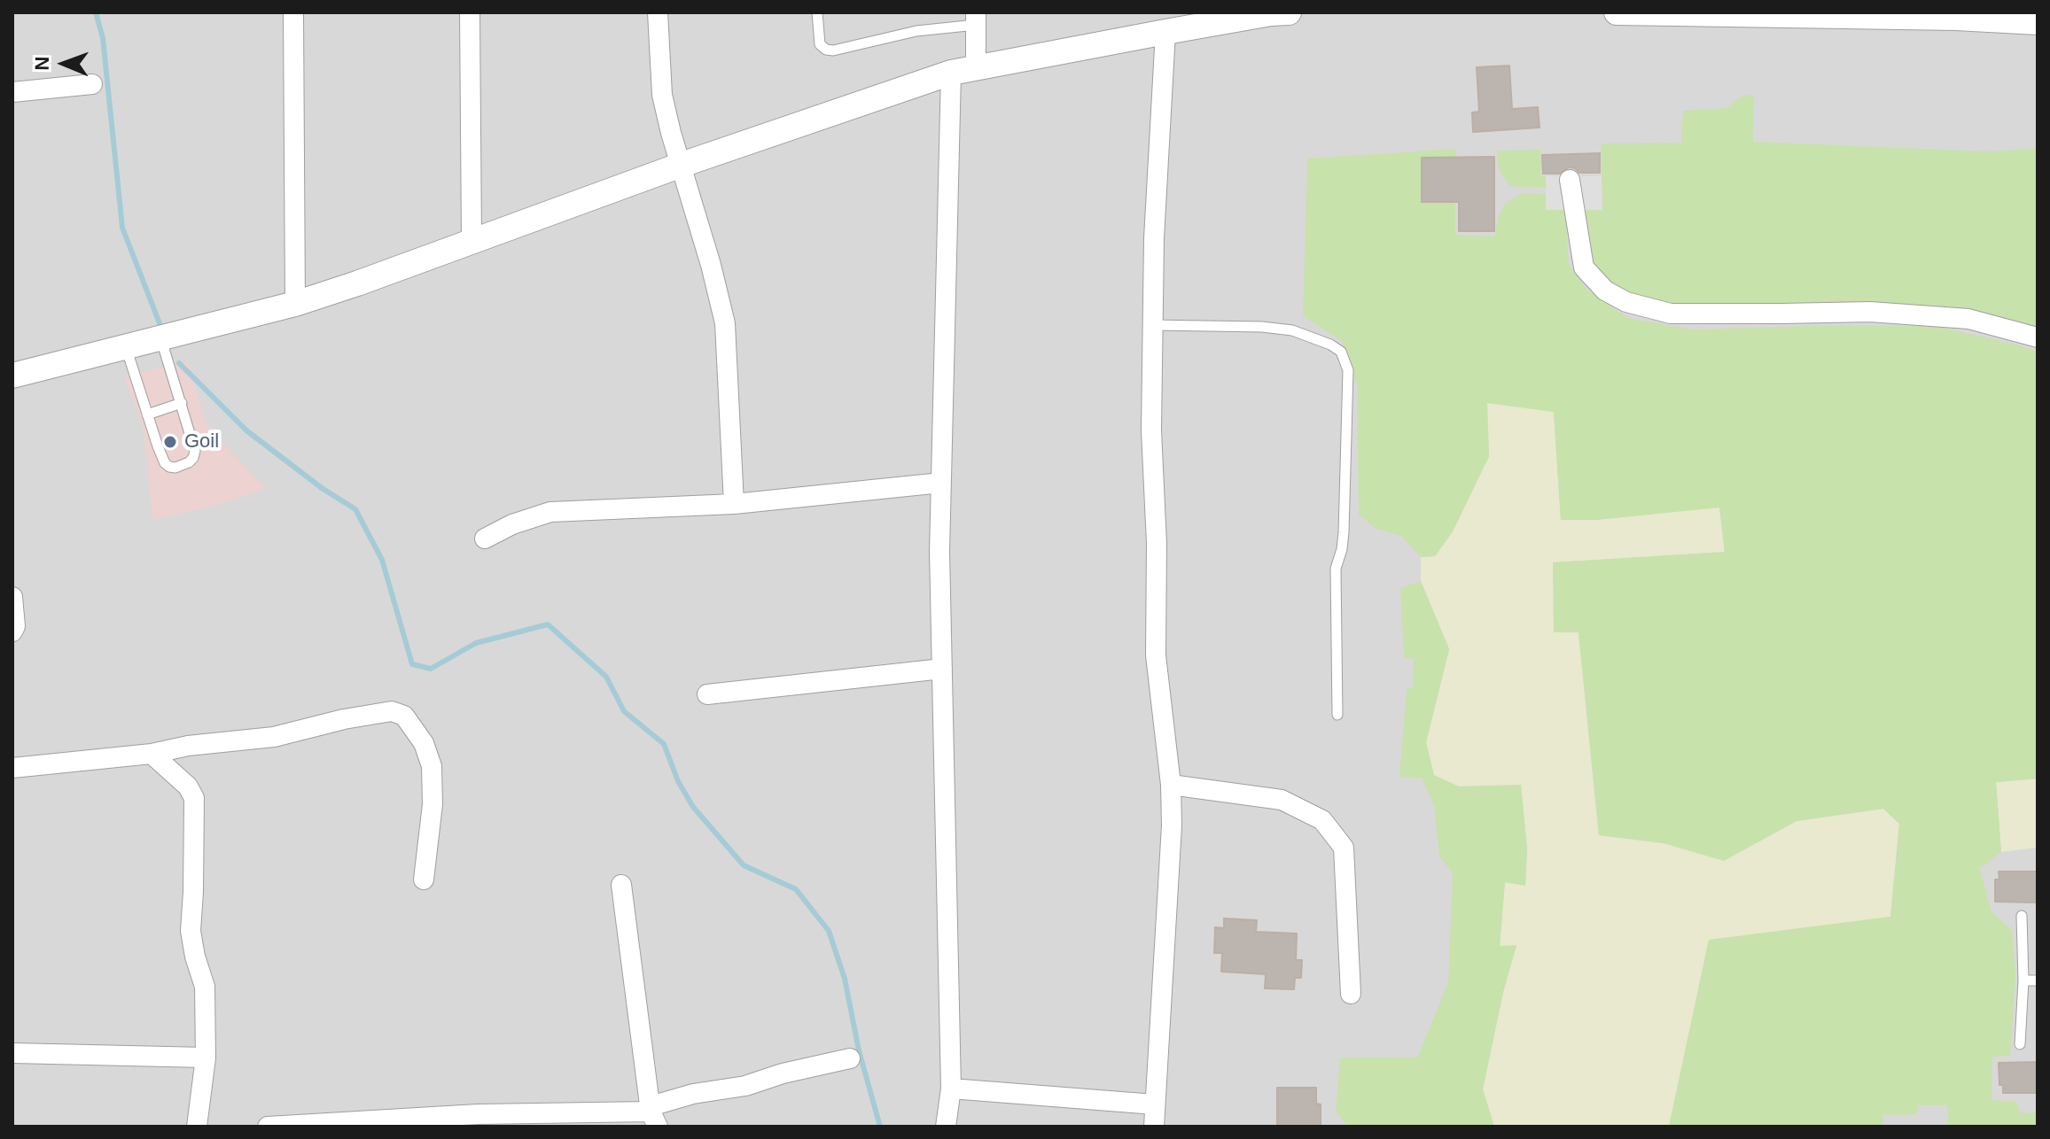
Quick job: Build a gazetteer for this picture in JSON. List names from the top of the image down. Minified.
{"places":["Goil"],"north":"left"}
